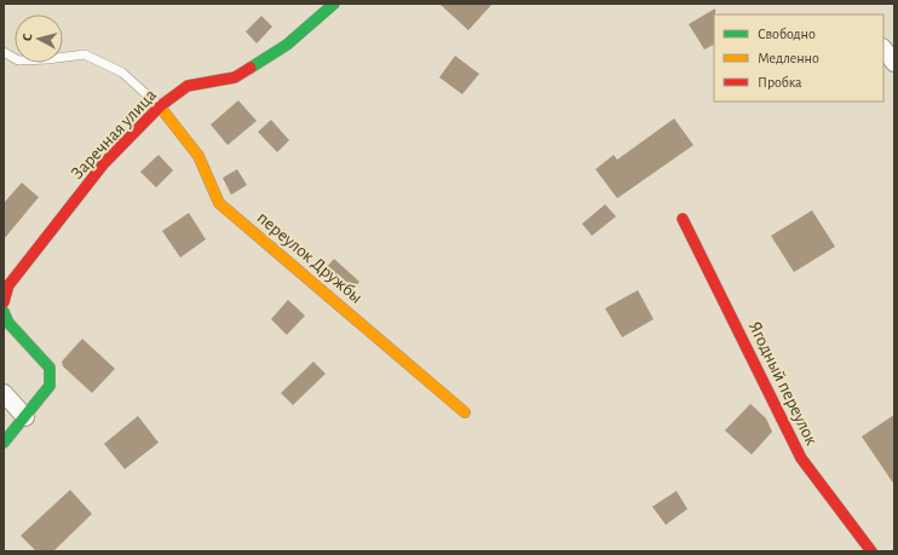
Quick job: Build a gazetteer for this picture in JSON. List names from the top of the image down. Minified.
{"streets":{"street":["Заречная улица","переулок Дружбы","Ягодный переулок"]},"crossings":[["Заречная улица","переулок Дружбы"]],"legend":["Свободно","Медленно","Пробка"],"north":"left"}
